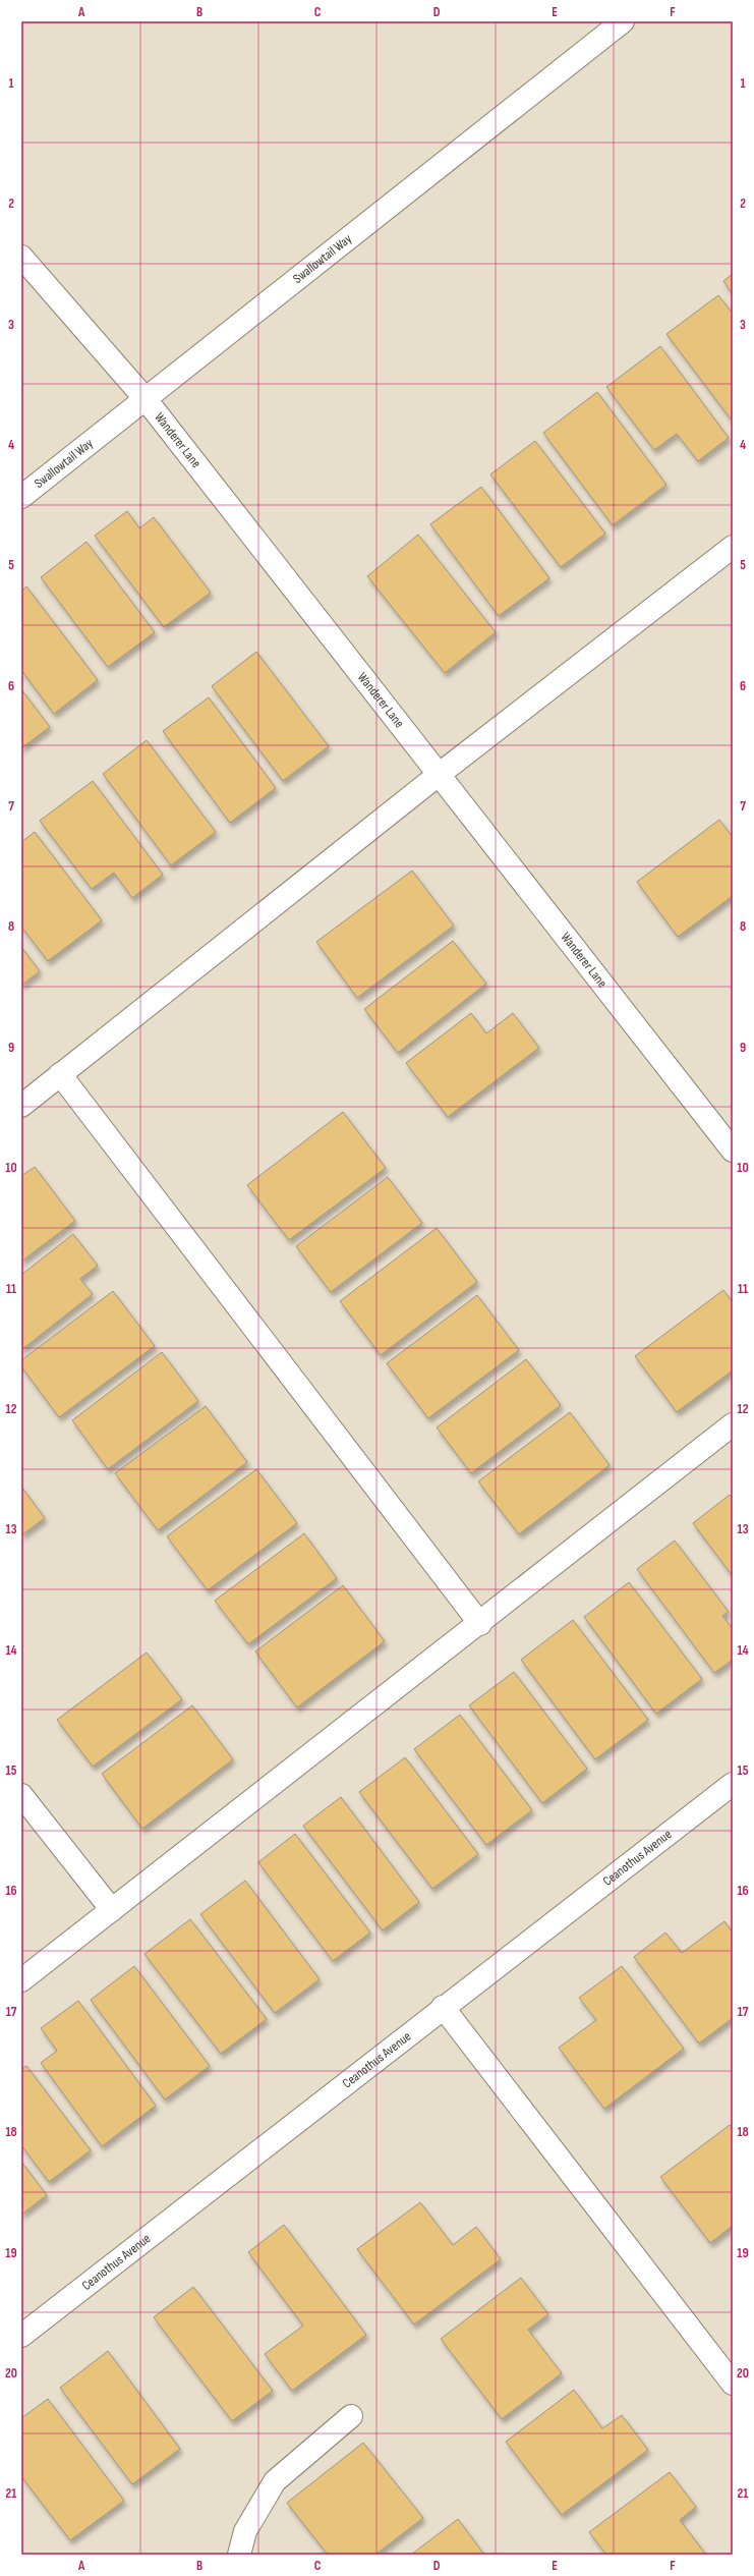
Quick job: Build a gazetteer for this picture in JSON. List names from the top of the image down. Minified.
{"streets":{"street":["Swallowtail Way","Wanderer Lane","Ceanothus Avenue"]},"crossings":[["Swallowtail Way","Wanderer Lane"]],"grid":{"columns":["A","B","C","D","E","F"],"rows":["1","2","3","4","5","6","7","8","9","10","11","12","13","14","15","16","17","18","19","20","21"]}}
